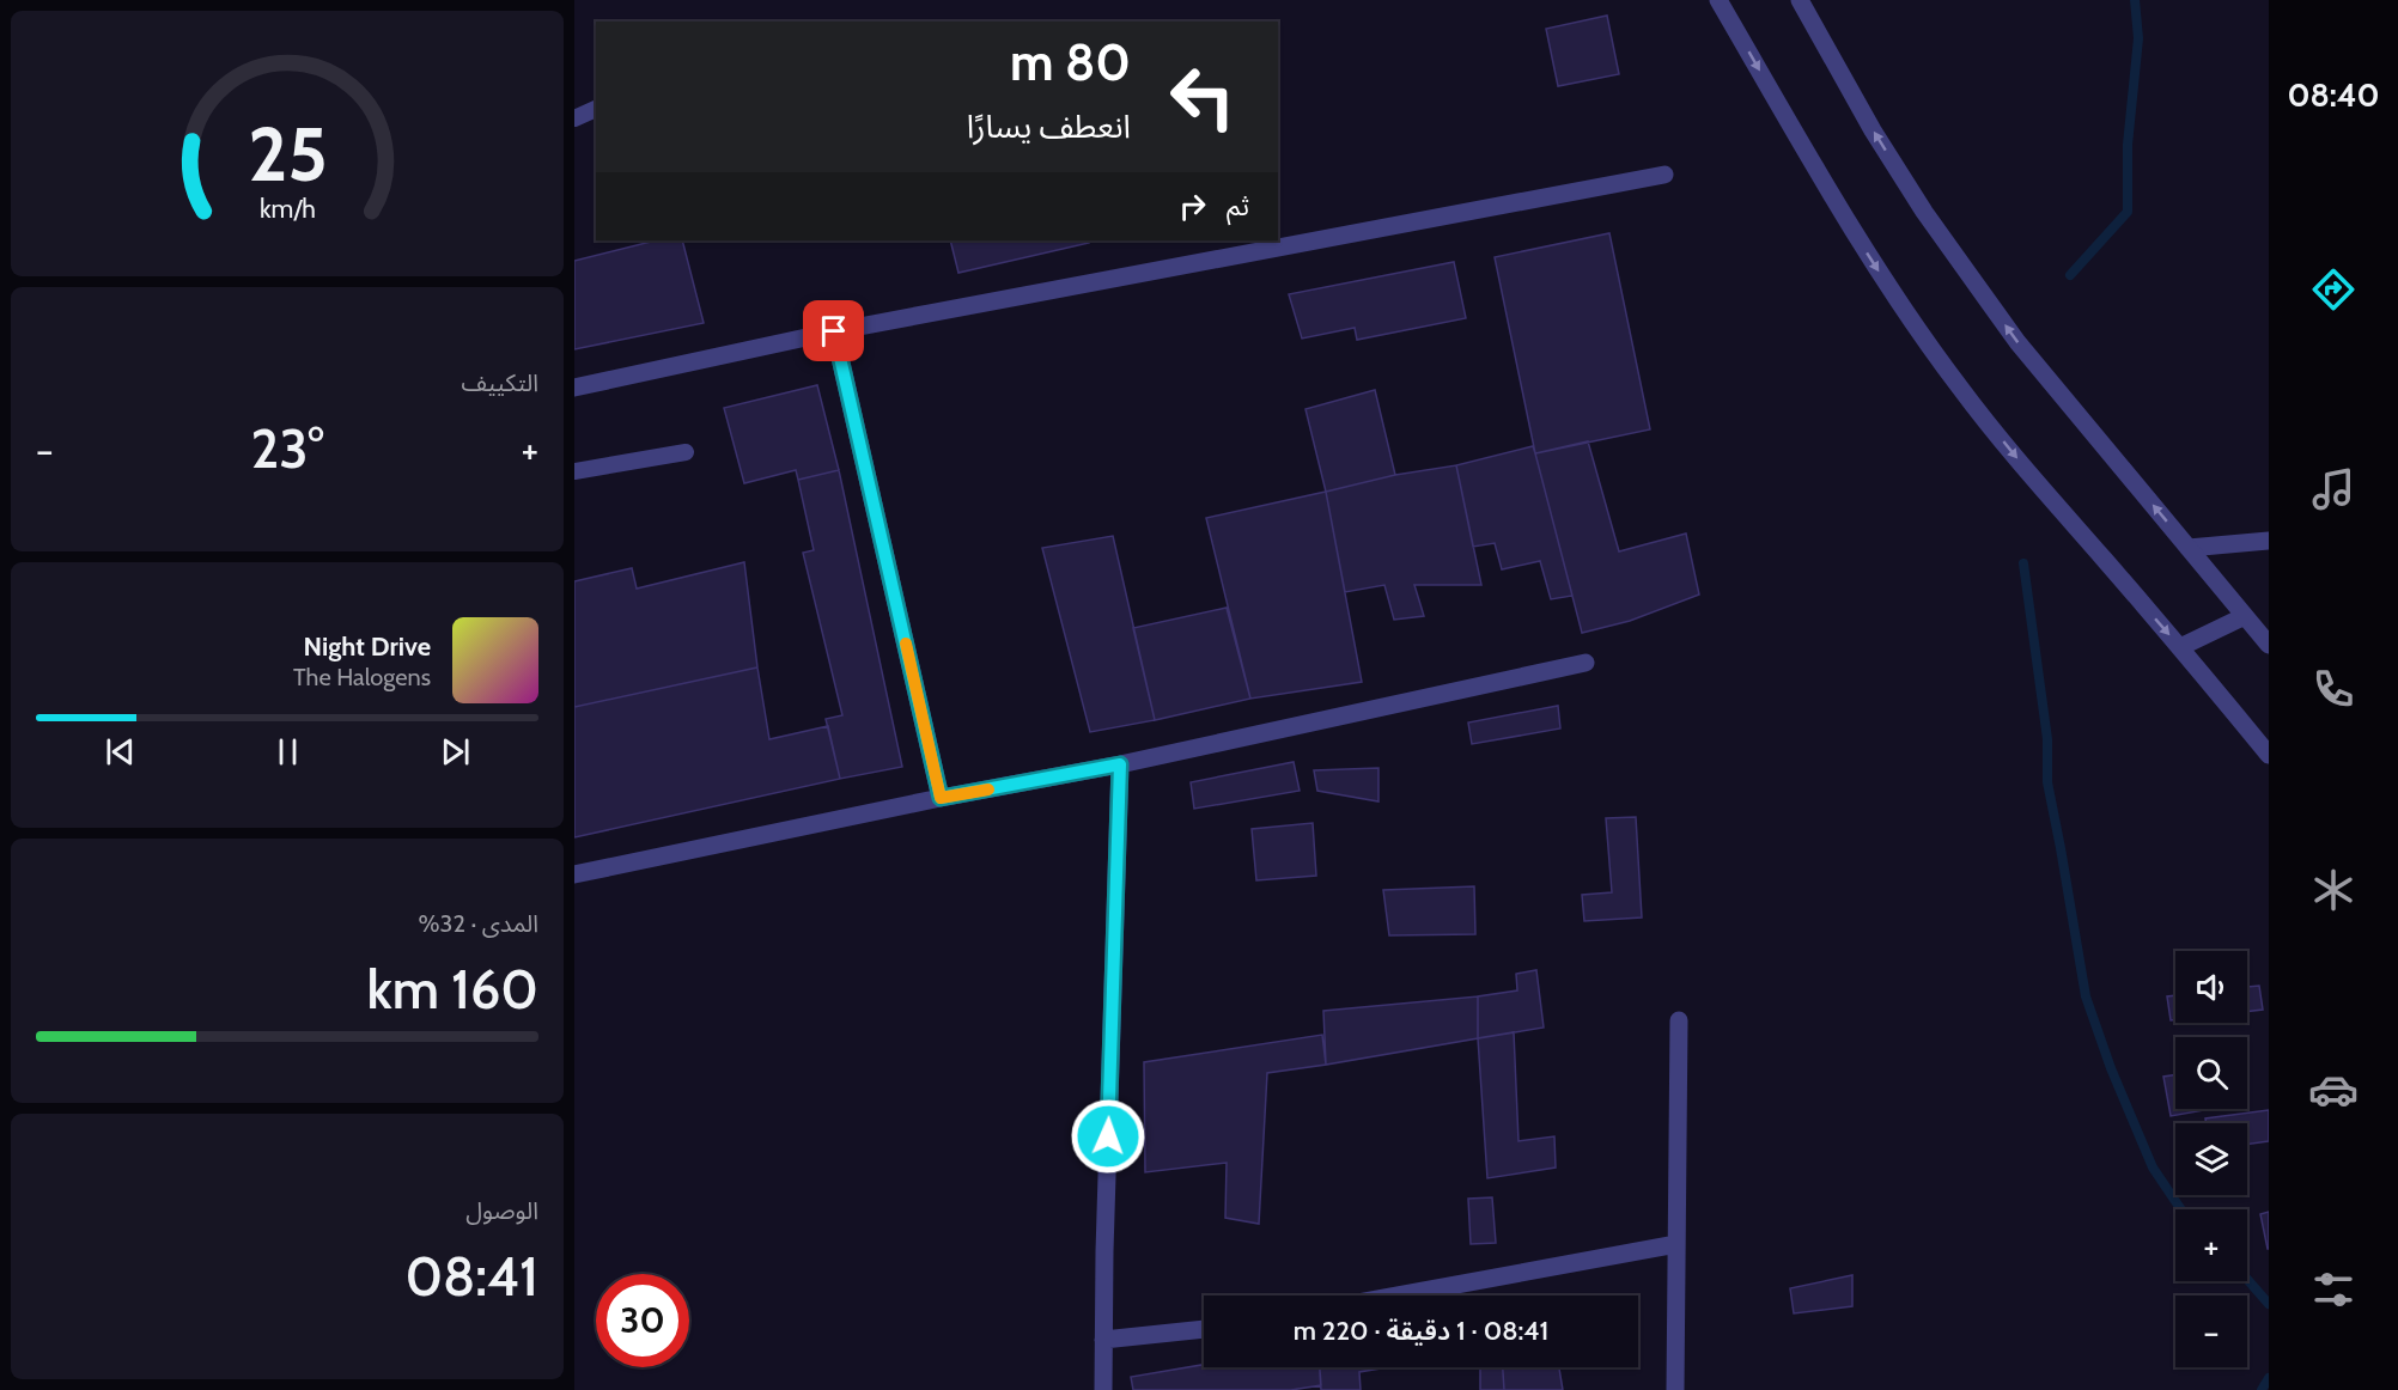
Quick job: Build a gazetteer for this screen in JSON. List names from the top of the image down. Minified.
{"page":{"tabs":"08:40","turn":["80 m","انعطف يسارًا"],"then":"ثم","tile":["التكييف",["المدى · 32%","160 km"],["الوصول","08:41"]],"heat":["−","23°","+"],"song":["Night Drive","The Halogens"],"map_buttons":["+","−"],"limit":"30","trip":"08:41 · 1 دقيقة · 220 m","gauge":["25","km/h"]}}
